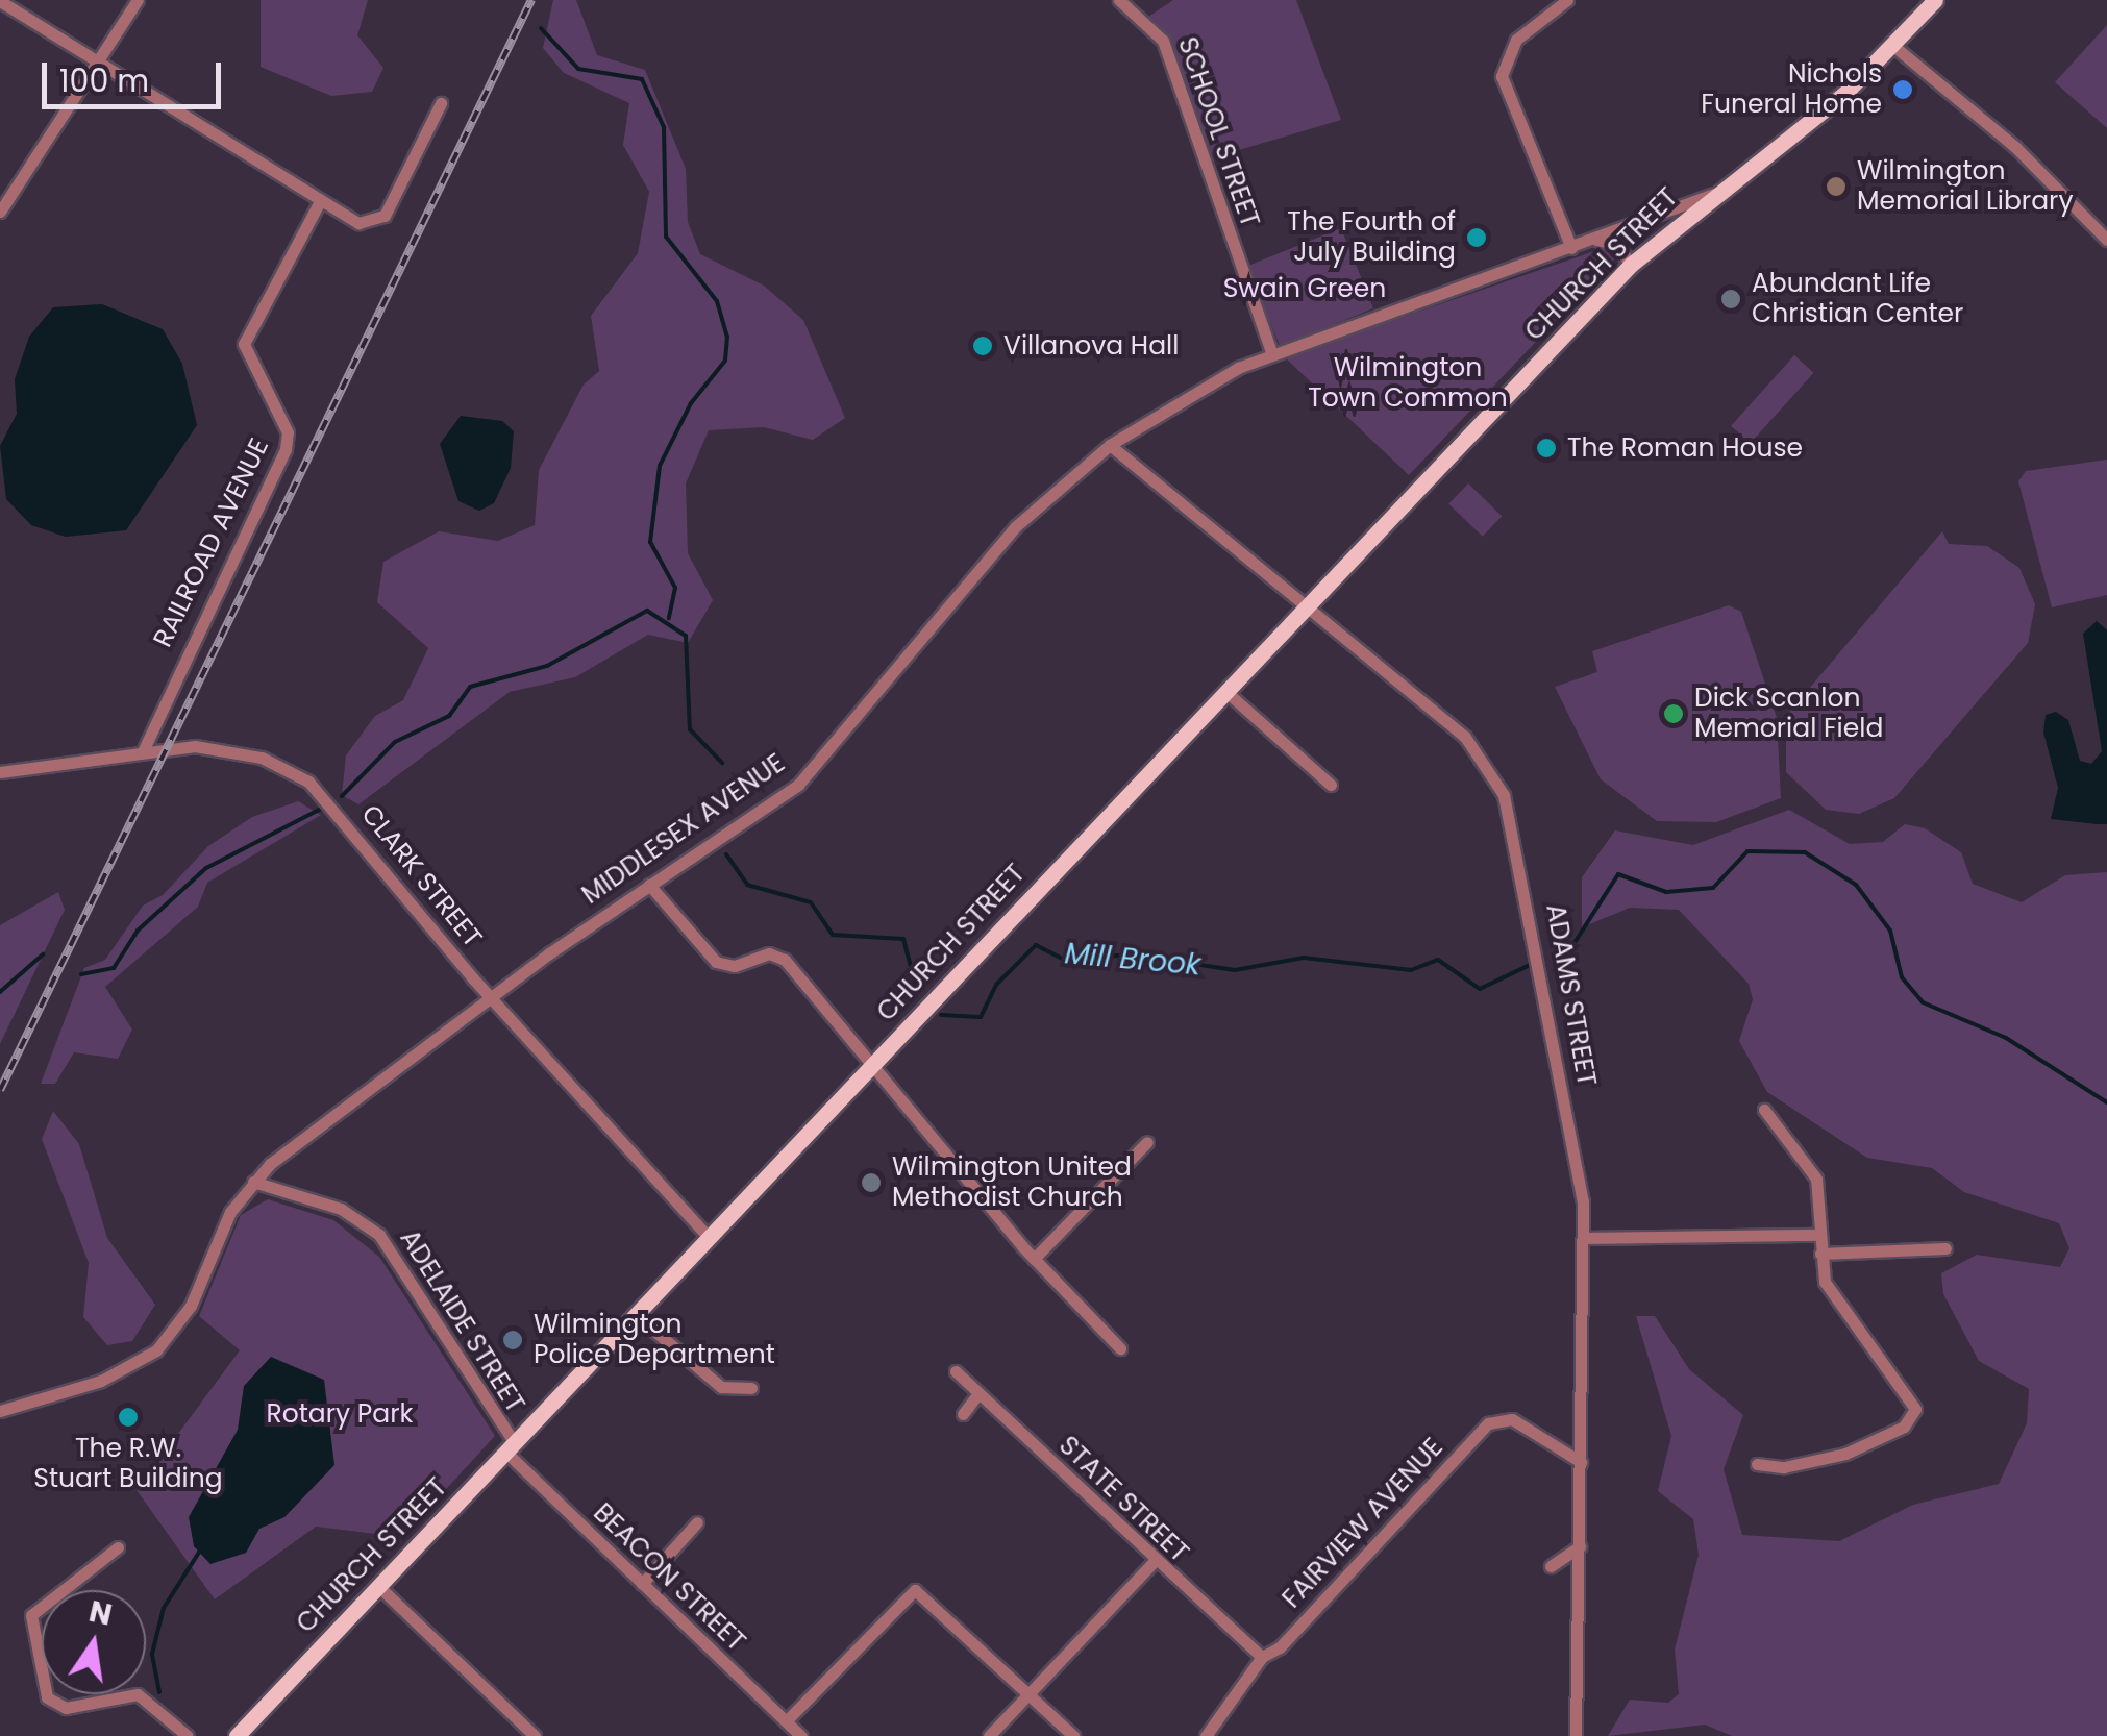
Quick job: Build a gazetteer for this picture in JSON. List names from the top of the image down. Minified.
{"streets":{"main road":["CHURCH STREET","MIDDLESEX AVENUE"],"street":["SCHOOL STREET","RAILROAD AVENUE","CLARK STREET","ADAMS STREET","ADELAIDE STREET","STATE STREET","FAIRVIEW AVENUE","BEACON STREET"]},"crossings":[["SCHOOL STREET","MIDDLESEX AVENUE"],["CHURCH STREET","MIDDLESEX AVENUE"],["CHURCH STREET","CLARK STREET"],["CHURCH STREET","ADAMS STREET"],["CHURCH STREET","ADELAIDE STREET"],["CHURCH STREET","BEACON STREET"],["RAILROAD AVENUE","CLARK STREET"],["MIDDLESEX AVENUE","CLARK STREET"],["MIDDLESEX AVENUE","ADAMS STREET"],["MIDDLESEX AVENUE","ADELAIDE STREET"],["ADAMS STREET","FAIRVIEW AVENUE"],["ADELAIDE STREET","BEACON STREET"],["STATE STREET","FAIRVIEW AVENUE"]],"water":["Mill Brook"],"parks":["Swain Green","Wilmington Town Common","Rotary Park"],"places":["Nichols Funeral Home","Wilmington Memorial Library","The Fourth of July Building","Abundant Life Christian Center","Villanova Hall","The Roman House","Dick Scanlon Memorial Field","Wilmington United Methodist Church","Wilmington Police Department","The R.W. Stuart Building"],"scale_bar":"100 m","north":"top"}
